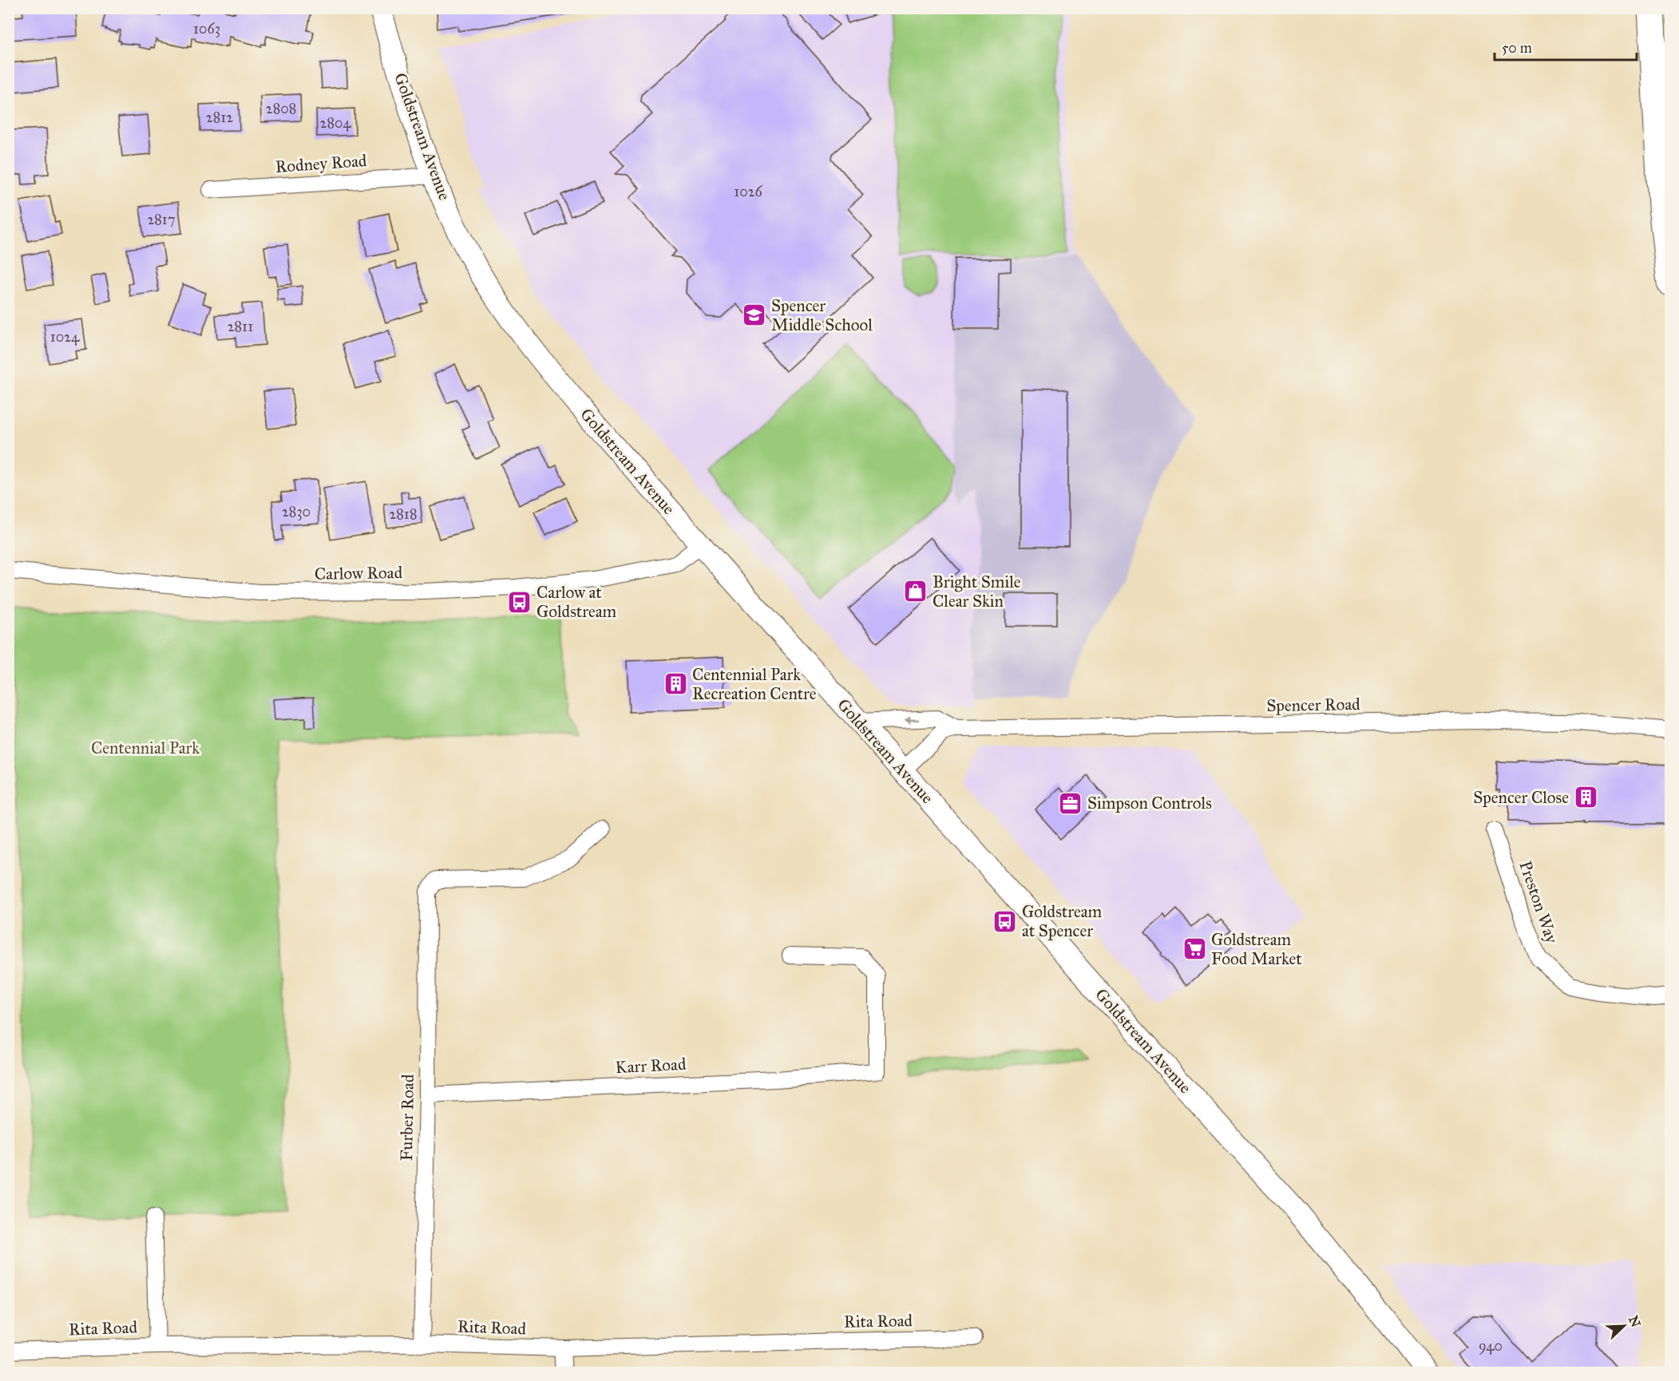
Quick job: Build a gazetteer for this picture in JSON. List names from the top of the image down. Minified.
{"streets":{"main road":["Goldstream Avenue"],"street":["Rodney Road","Carlow Road","Spencer Road","Preston Way","Karr Road","Furber Road","Rita Road"]},"crossings":[["Goldstream Avenue","Rodney Road"],["Goldstream Avenue","Carlow Road"],["Goldstream Avenue","Spencer Road"],["Karr Road","Furber Road"],["Furber Road","Rita Road"]],"parks":["Centennial Park"],"places":{"school or university":["Spencer Middle School"],"shop":["Bright Smile Clear Skin"],"bus stop":["Carlow at Goldstream","Goldstream at Spencer"],"building":["Centennial Park Recreation Centre","Spencer Close"],"office":["Simpson Controls"],"supermarket":["Goldstream Food Market"]},"house_numbers":["1063","2808","2812","2804","1026","2817","2811","1024","2830","2818","940"],"scale_bar":"50 m","north":"top right"}
